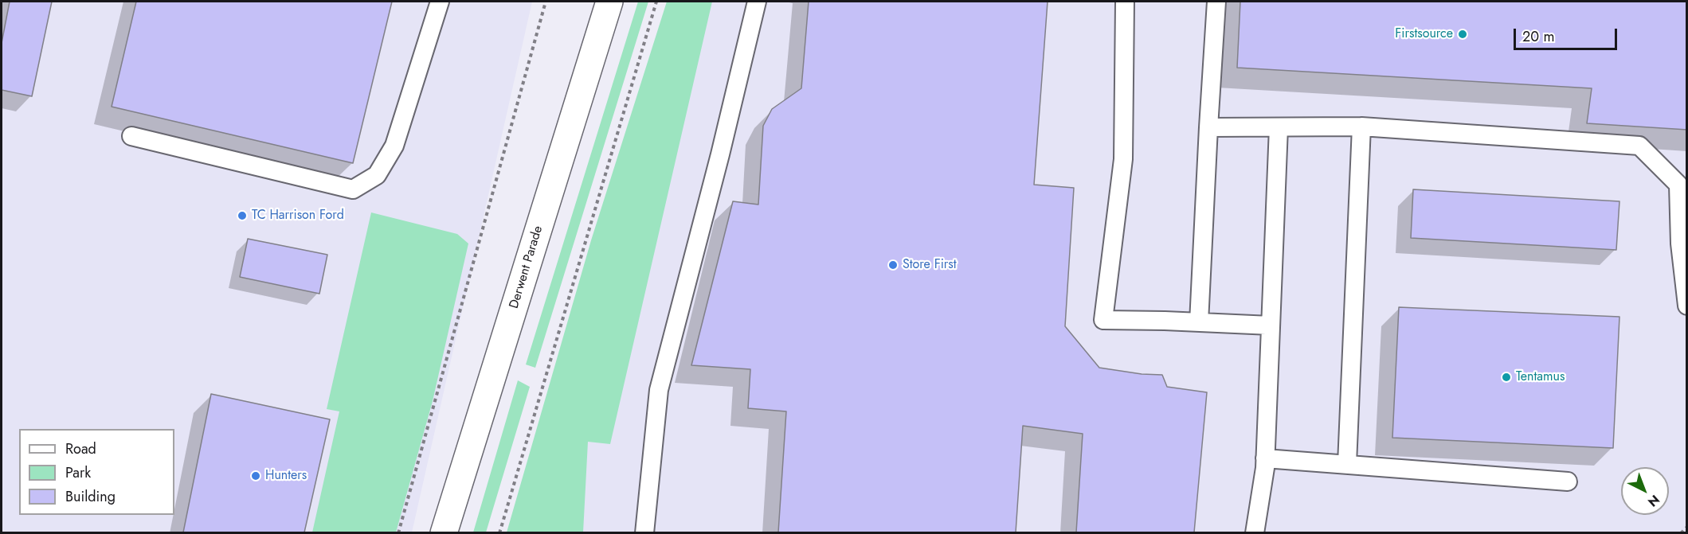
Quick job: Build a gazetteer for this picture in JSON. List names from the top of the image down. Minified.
{"streets":{"street":["Derwent Parade"]},"places":["Firstsource","TC Harrison Ford","Store First","Tentamus","Hunters"],"legend":["Road","Park","Building"],"scale_bar":"20 m","north":"bottom right"}
